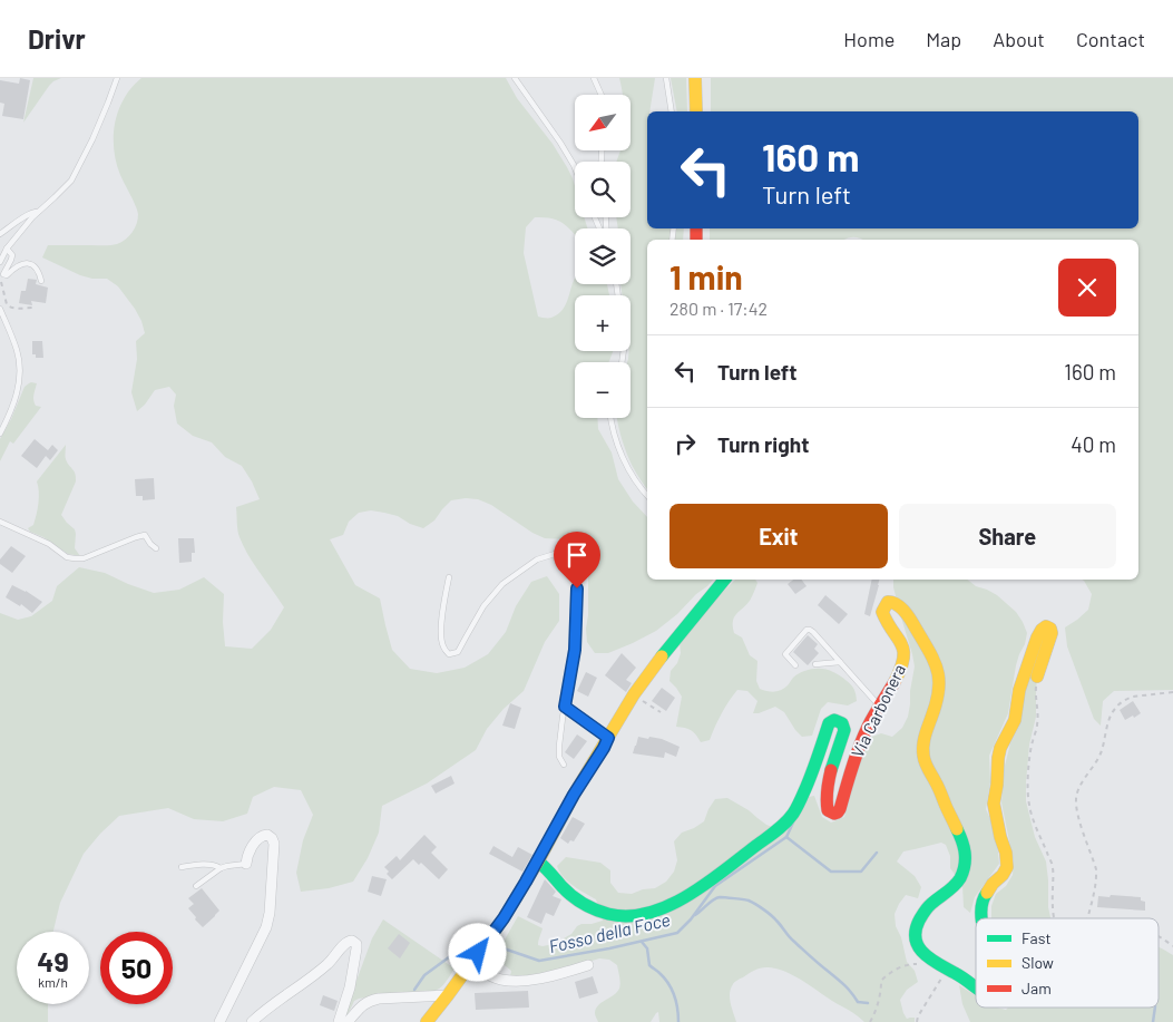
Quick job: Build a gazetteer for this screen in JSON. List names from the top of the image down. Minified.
{"streets":{"street":["Via Carbonera"]},"water":["Fosso della Foce"],"legend":["Fast","Slow","Jam"],"north":"bottom left","page":{"header":"Drivr","nav":["Home","Map","About","Contact"],"map_buttons":["+","−"],"turn":["160 m","Turn left"],"heading":["1 min","280 m · 17:42"],"list":[{"name":"Turn left","value":"160 m"},{"name":"Turn right","value":"40 m"}],"buttons":["Exit","Share"],"speed":"49 km/h","limit":"50"}}
